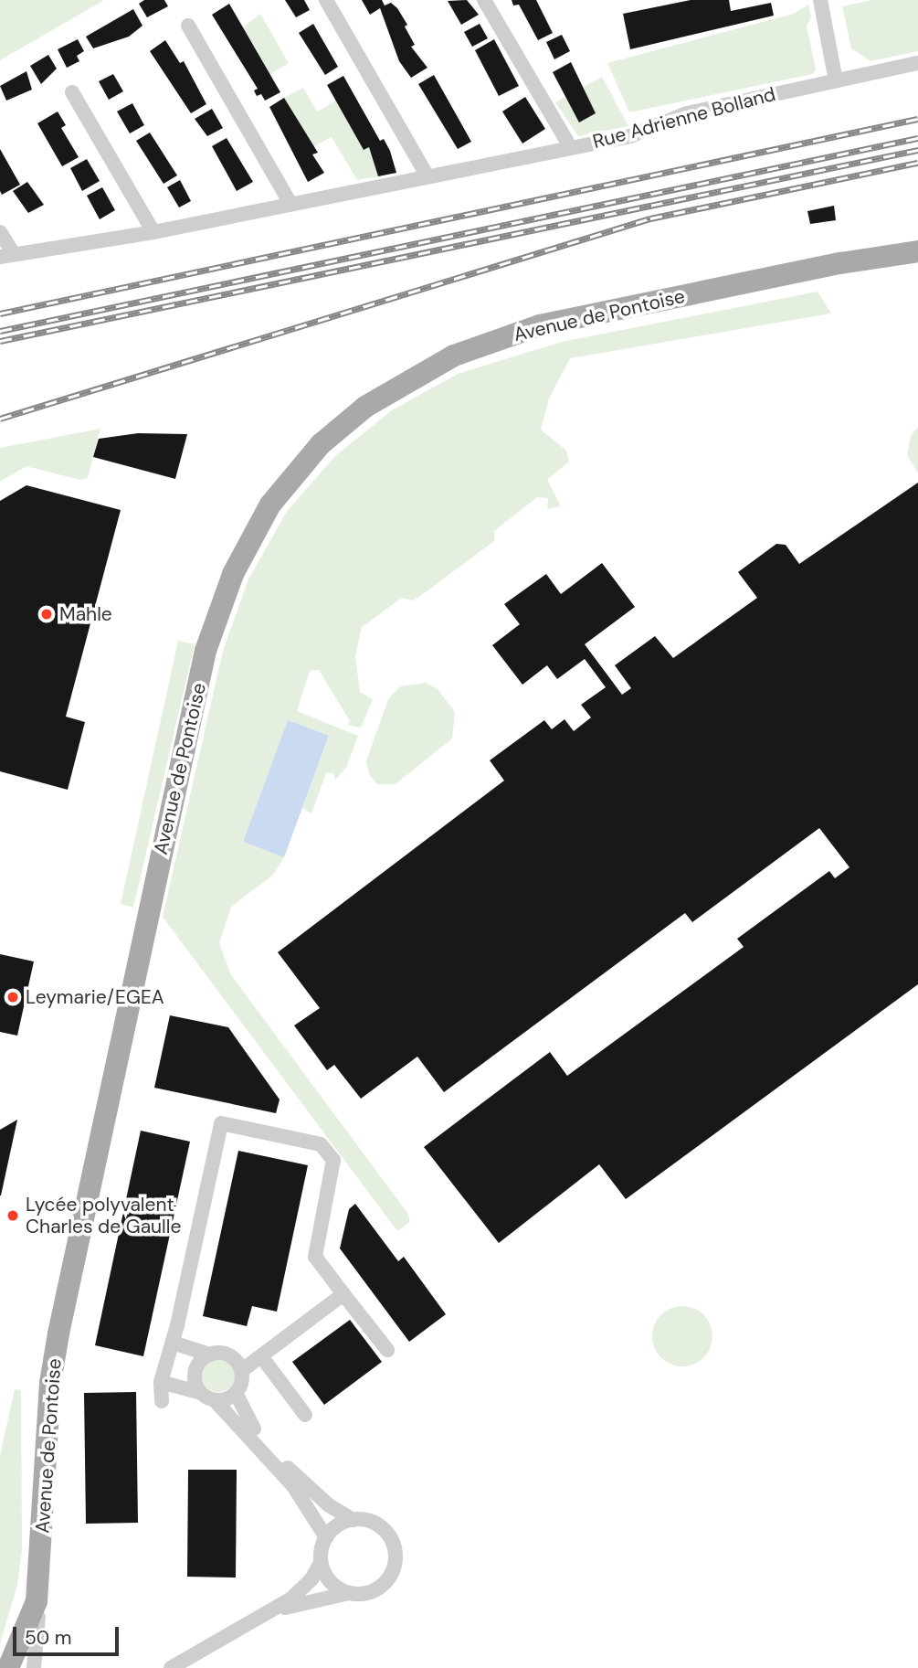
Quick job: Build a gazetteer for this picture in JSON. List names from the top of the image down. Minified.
{"streets":{"main road":["Avenue de Pontoise"],"street":["Rue Adrienne Bolland"]},"places":["Mahle","Leymarie/EGEA","Lycée polyvalent Charles de Gaulle"],"scale_bar":"50 m"}
